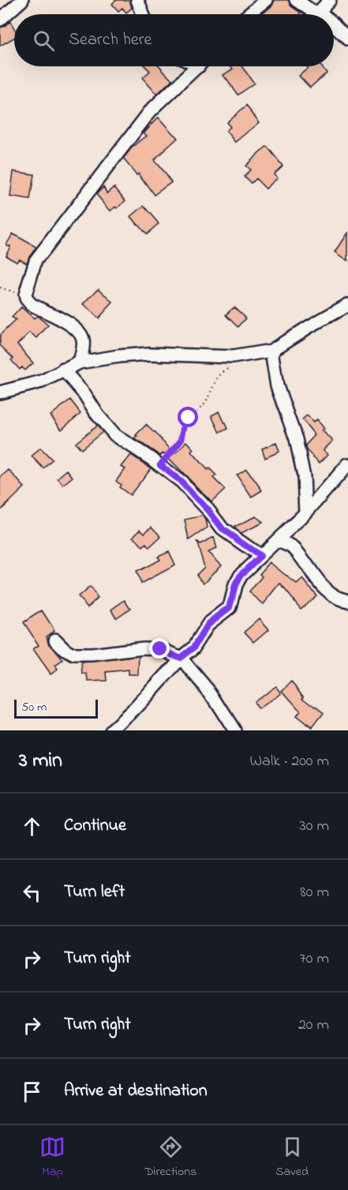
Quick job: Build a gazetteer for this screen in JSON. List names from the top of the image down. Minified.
{"scale_bar":"50 m","page":{"search":"Search here","scale":"50 m","heading":["3 min","Walk · 200 m"],"list":[["Continue","30 m"],["Turn left","80 m"],["Turn right","70 m"],["Turn right","20 m"],"Arrive at destination"],"nav":["Map","Directions","Saved"]}}
